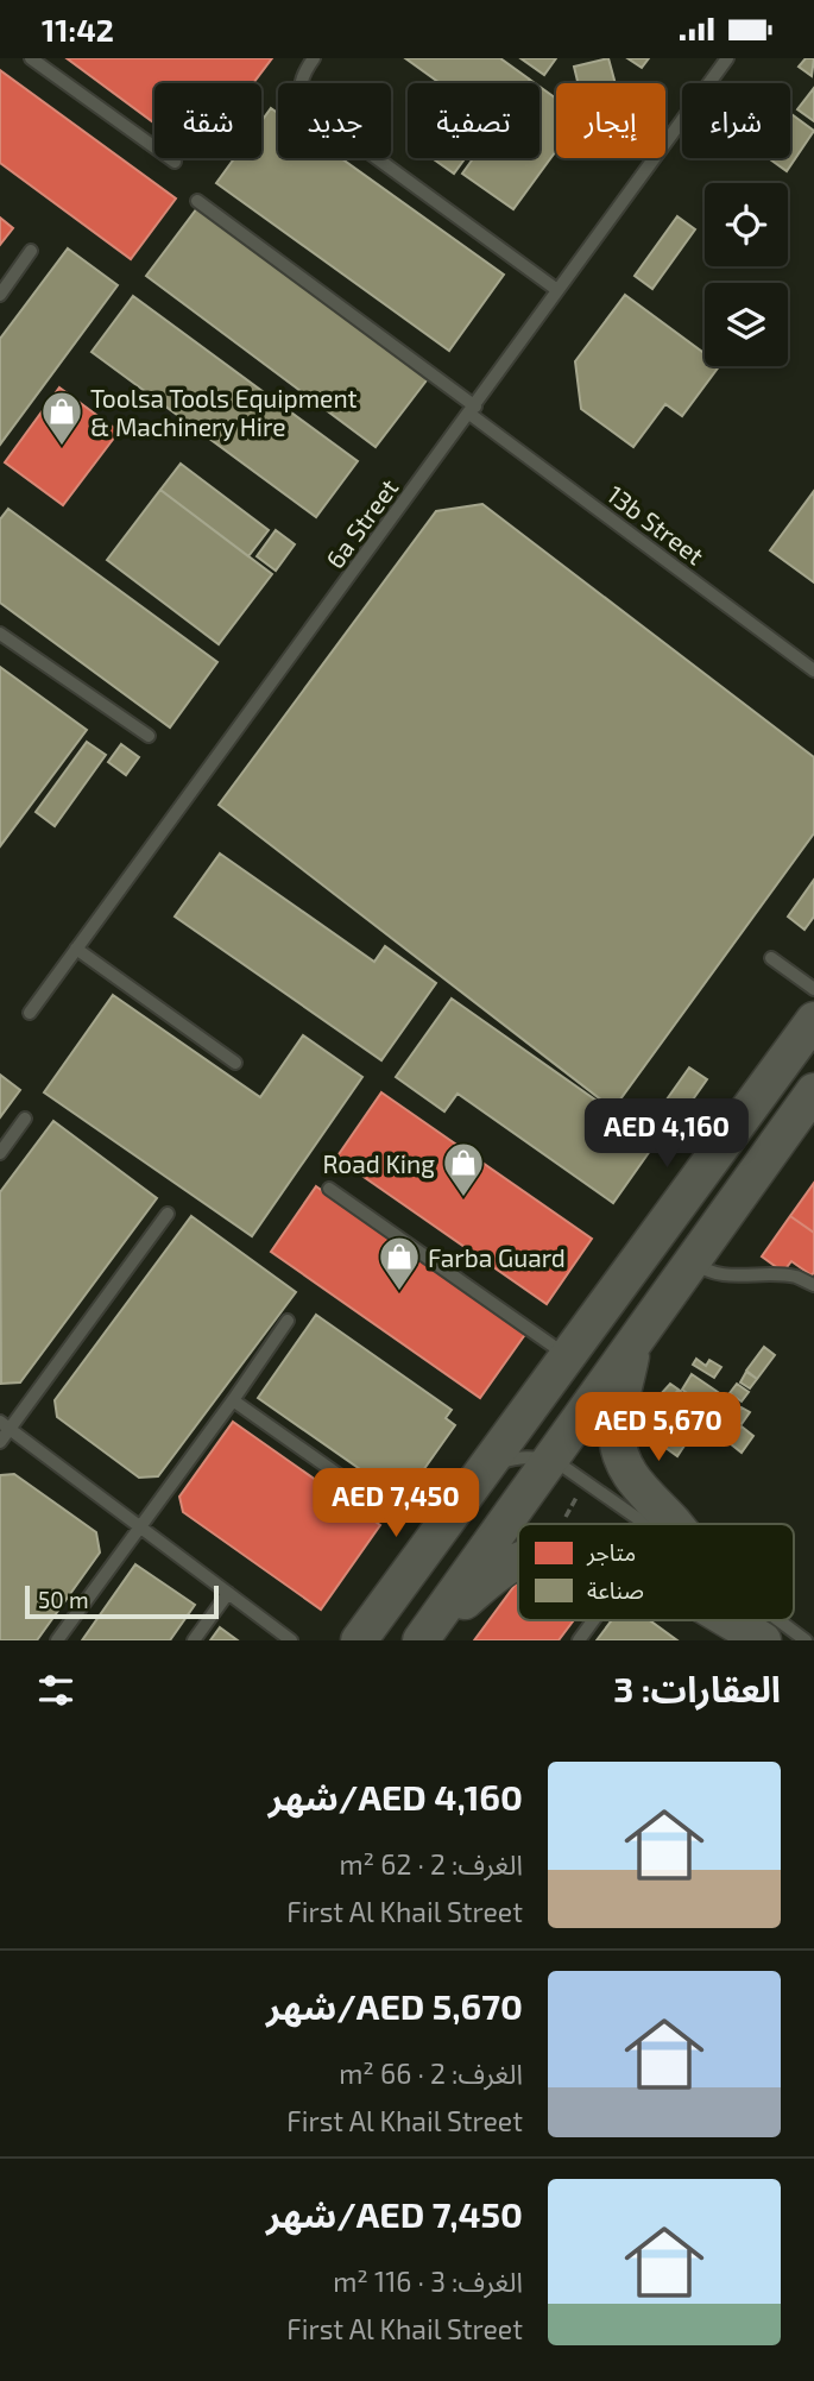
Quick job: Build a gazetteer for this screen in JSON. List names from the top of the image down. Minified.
{"streets":{"lane":["6a Street","13b Street"]},"crossings":[["6a Street","13b Street"]],"places":{"shop":["Toolsa Tools Equipment & Machinery Hire","Road King","Farba Guard"]},"legend":["متاجر","صناعة"],"scale_bar":"50 m","page":{"status":"11:42","chip":["شراء","إيجار","تصفية","جديد","شقة"],"price":["AED 4,160","AED 5,670","AED 7,450"],"scale":"50 m","heading":"العقارات: 3","list":[{"name":"AED 4,160/شهر","note":"الغرف: 2 · 62 m² · First Al Khail Street"},{"name":"AED 5,670/شهر","note":"الغرف: 2 · 66 m² · First Al Khail Street"},{"name":"AED 7,450/شهر","note":"الغرف: 3 · 116 m² · First Al Khail Street"}]}}
